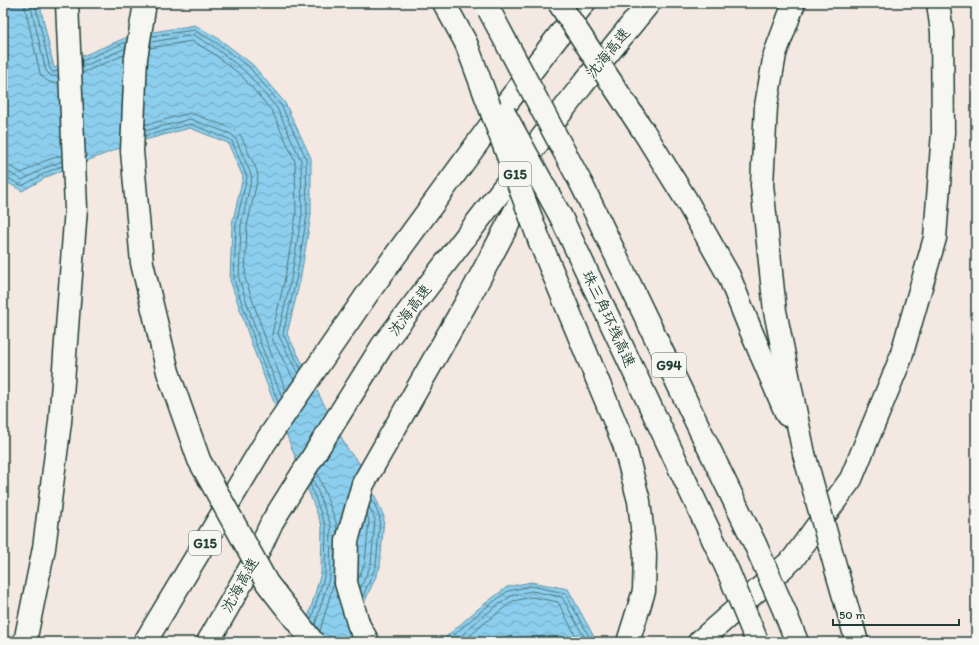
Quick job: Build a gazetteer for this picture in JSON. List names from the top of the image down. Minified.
{"streets":{"highway":["沈海高速","G15","珠三角环线高速","G94"]},"scale_bar":"50 m"}
